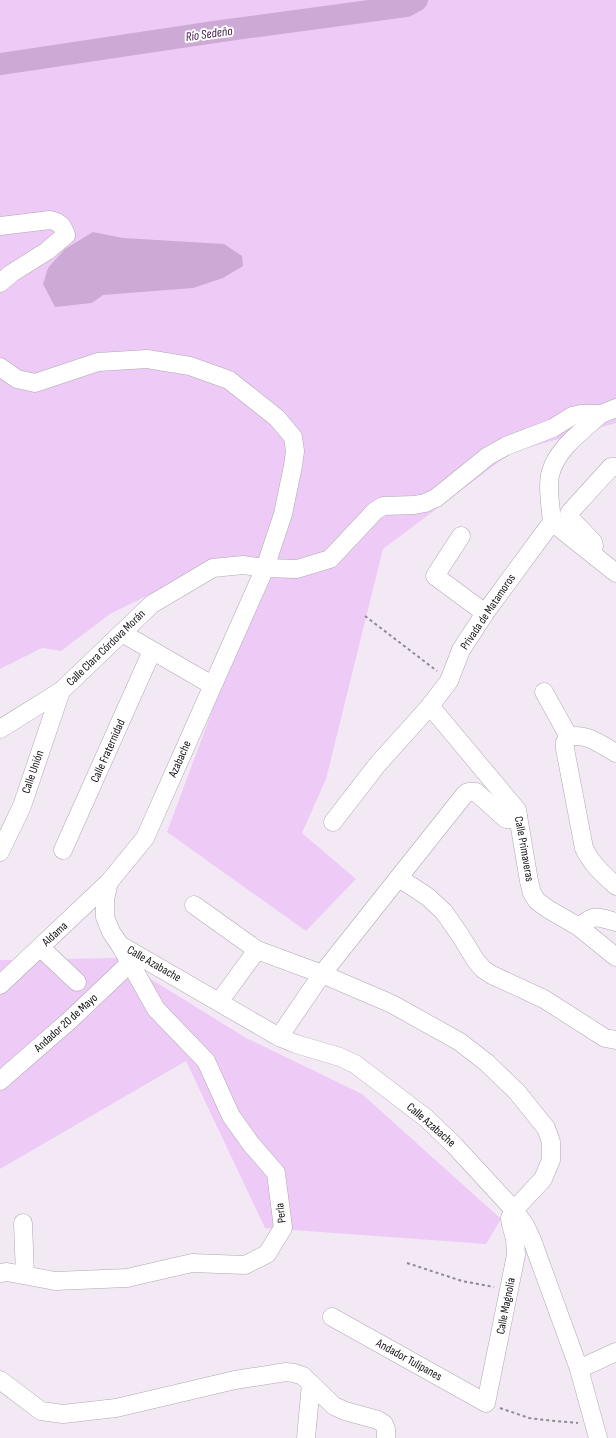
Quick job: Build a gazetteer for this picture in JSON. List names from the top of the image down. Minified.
{"streets":{"street":["Privada de Matamoros","Calle Clara Córdova Morán","Calle Fraternidad","Azabache","Calle Unión","Calle Primaveras","Aldama","Calle Azabache","Andador 20 de Mayo","Perla","Calle Magnolia","Andador Tulipanes"]},"crossings":[["Privada de Matamoros","Calle Primaveras"],["Calle Clara Córdova Morán","Azabache"],["Calle Clara Córdova Morán","Calle Unión"],["Azabache","Aldama"],["Azabache","Calle Azabache"],["Azabache","Perla"],["Calle Azabache","Perla"],["Calle Azabache","Calle Magnolia"],["Andador 20 de Mayo","Perla"],["Calle Magnolia","Andador Tulipanes"]],"water":["Río Sedeño"]}
